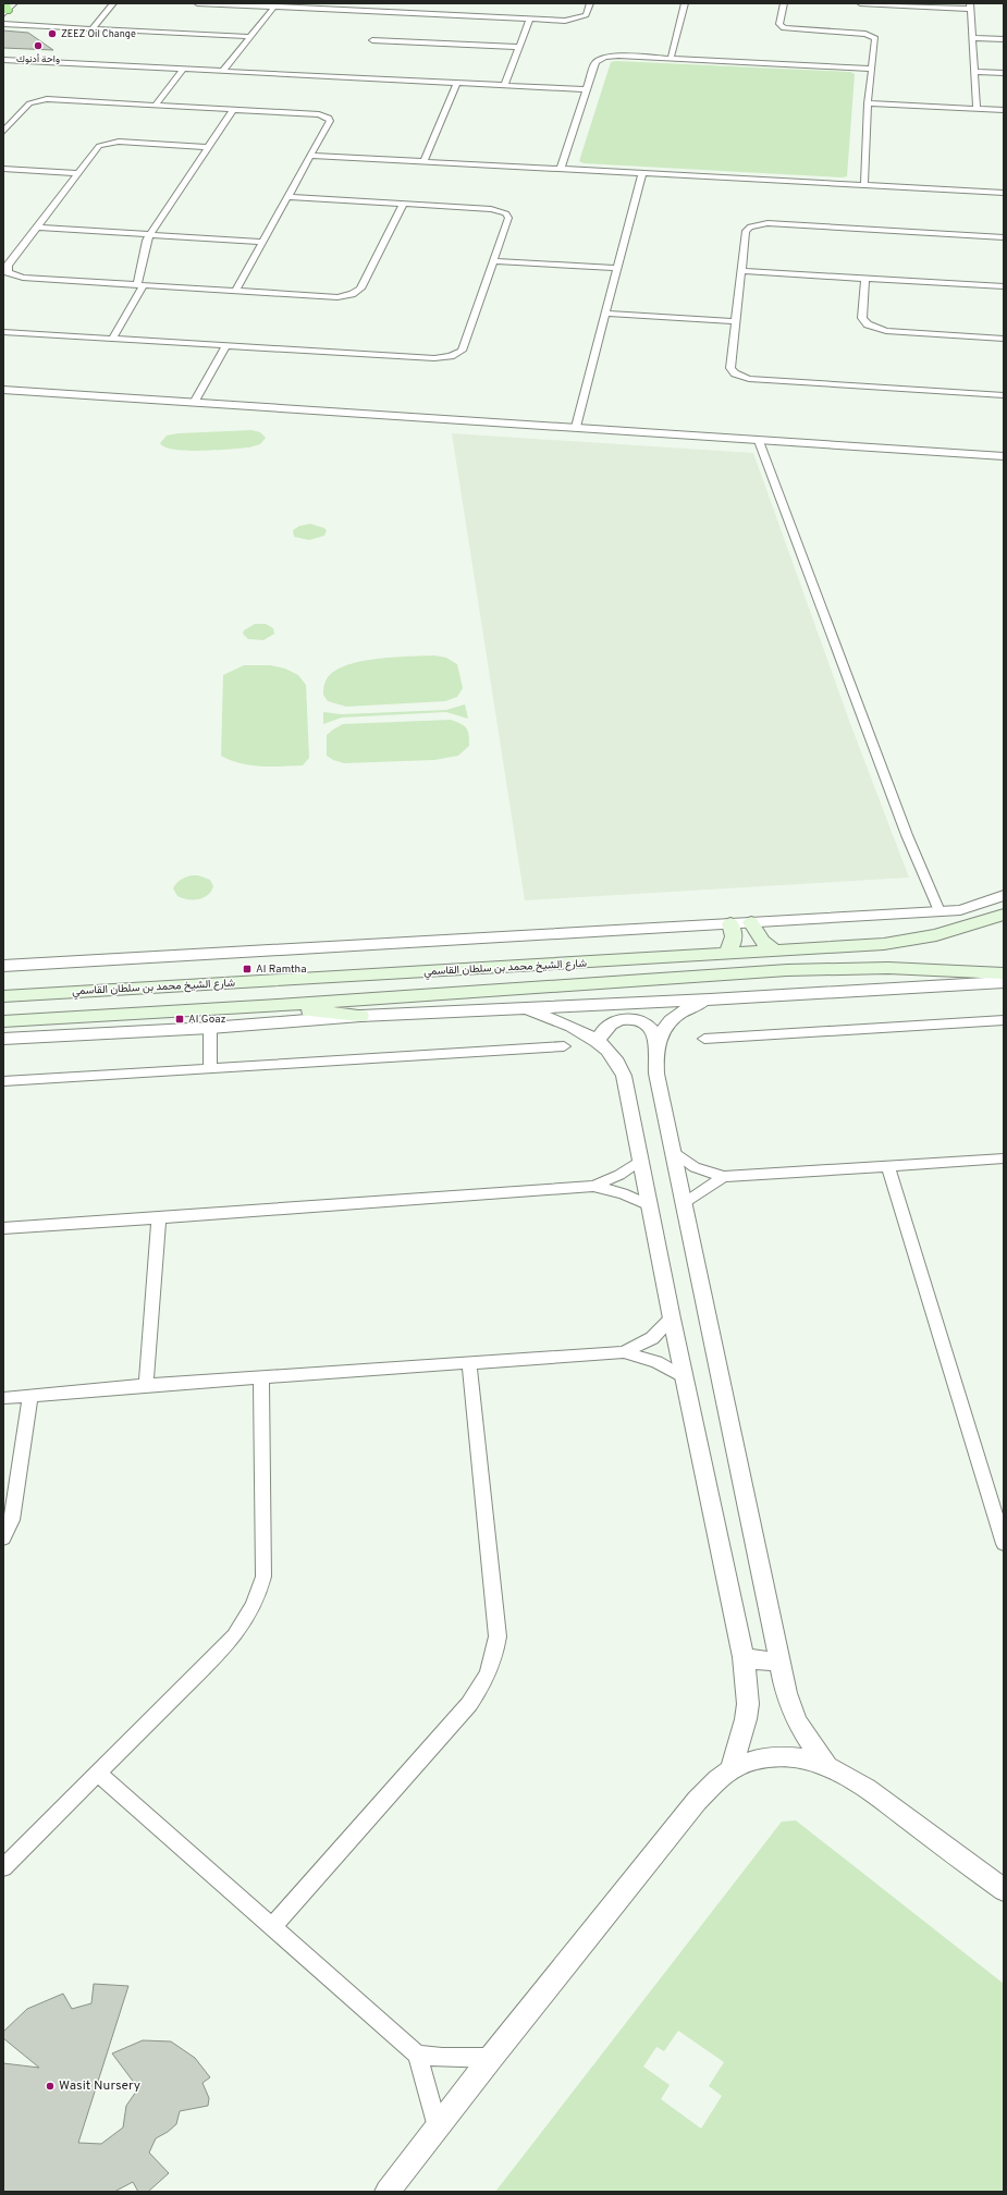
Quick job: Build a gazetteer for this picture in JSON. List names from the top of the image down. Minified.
{"streets":{"main road":["شارع الشيخ محمد بن سلطان القاسمي"]},"places":{"other":["ZEEZ Oil Change","واحة أدنوك","Wasit Nursery"],"transit":["Al Ramtha","Al Goaz"]}}
